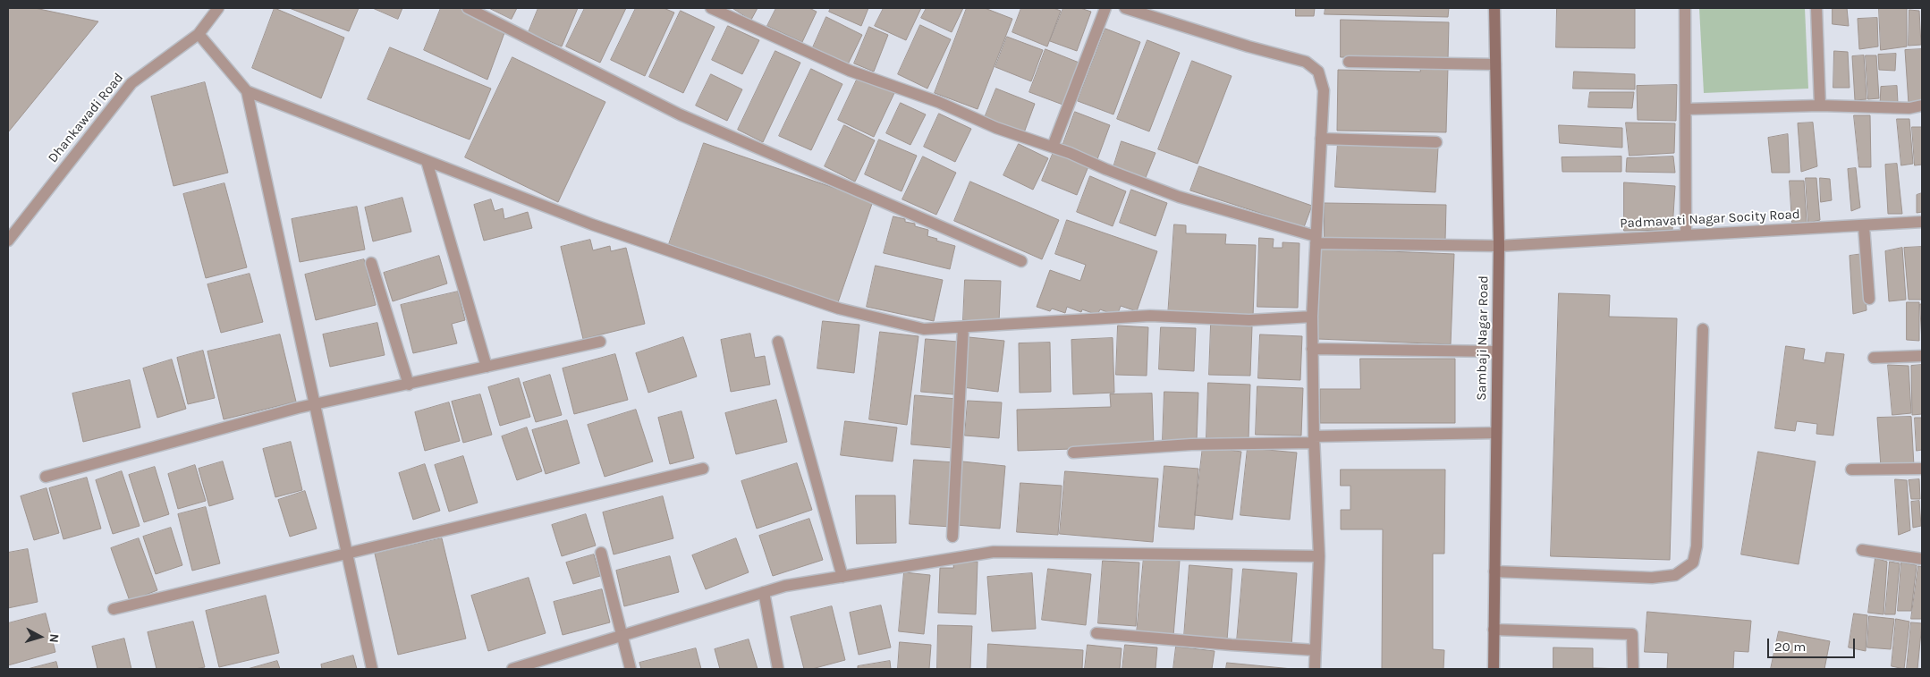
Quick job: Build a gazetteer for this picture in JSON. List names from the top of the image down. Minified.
{"streets":{"street":["Dhankawadi Road","Padmavati Nagar Socity Road","Sambaji Nagar Road"]},"crossings":[["Padmavati Nagar Socity Road","Sambaji Nagar Road"]],"scale_bar":"20 m","north":"right"}
